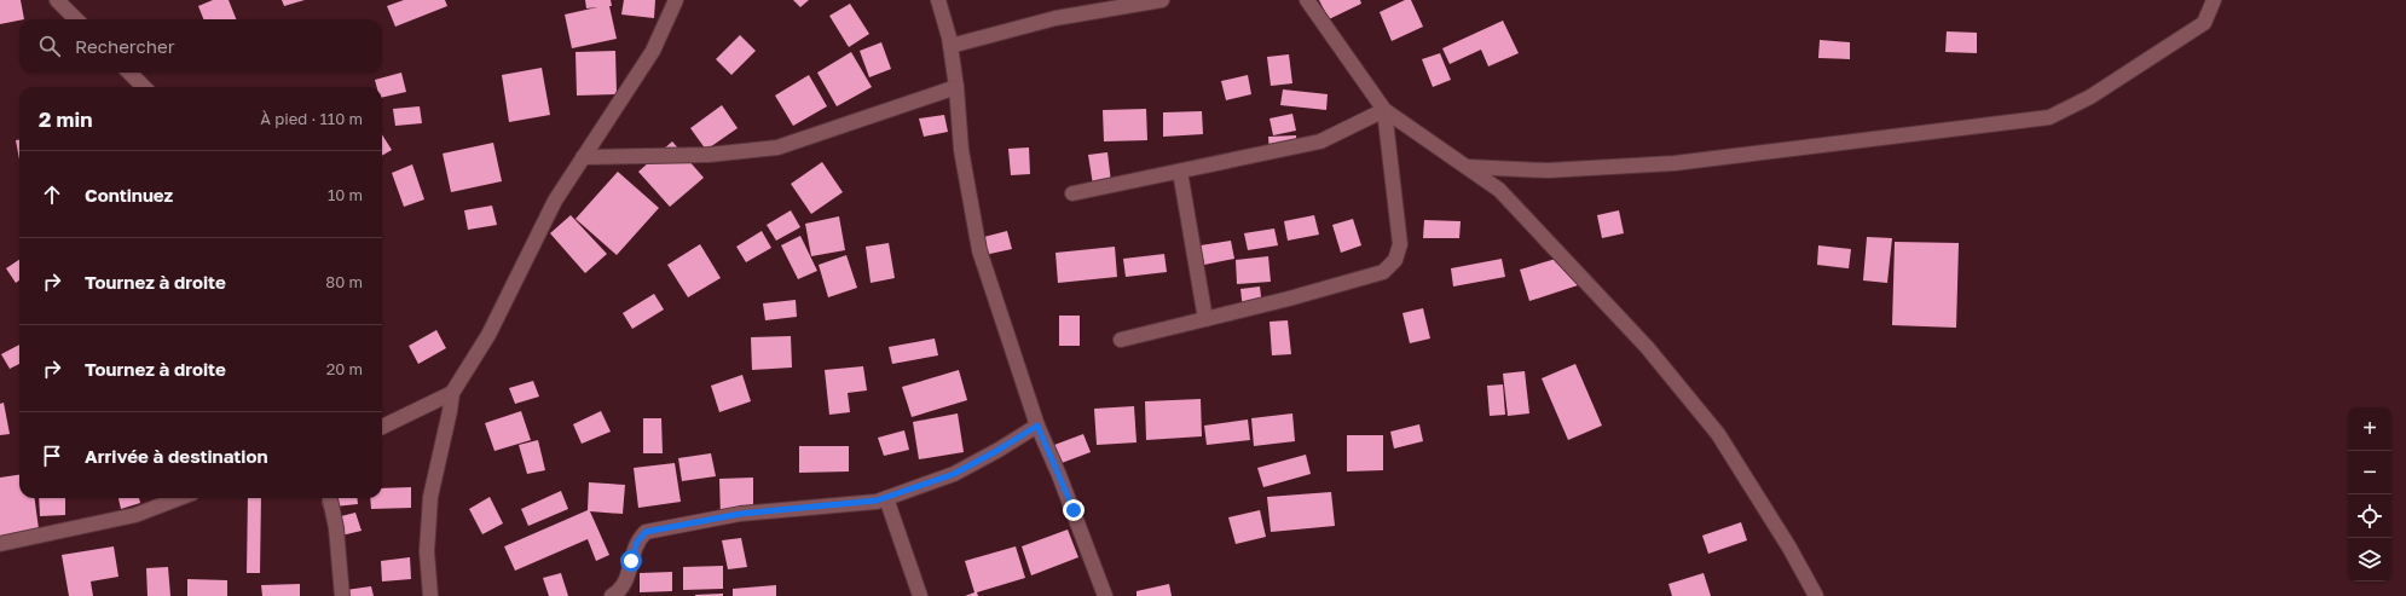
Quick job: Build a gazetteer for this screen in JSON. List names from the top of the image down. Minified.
{"page":{"search":"Rechercher","heading":["2 min","À pied · 110 m"],"list":[["Continuez","10 m"],["Tournez à droite","80 m"],["Tournez à droite","20 m"],"Arrivée à destination"],"map_buttons":["+","−"]}}
